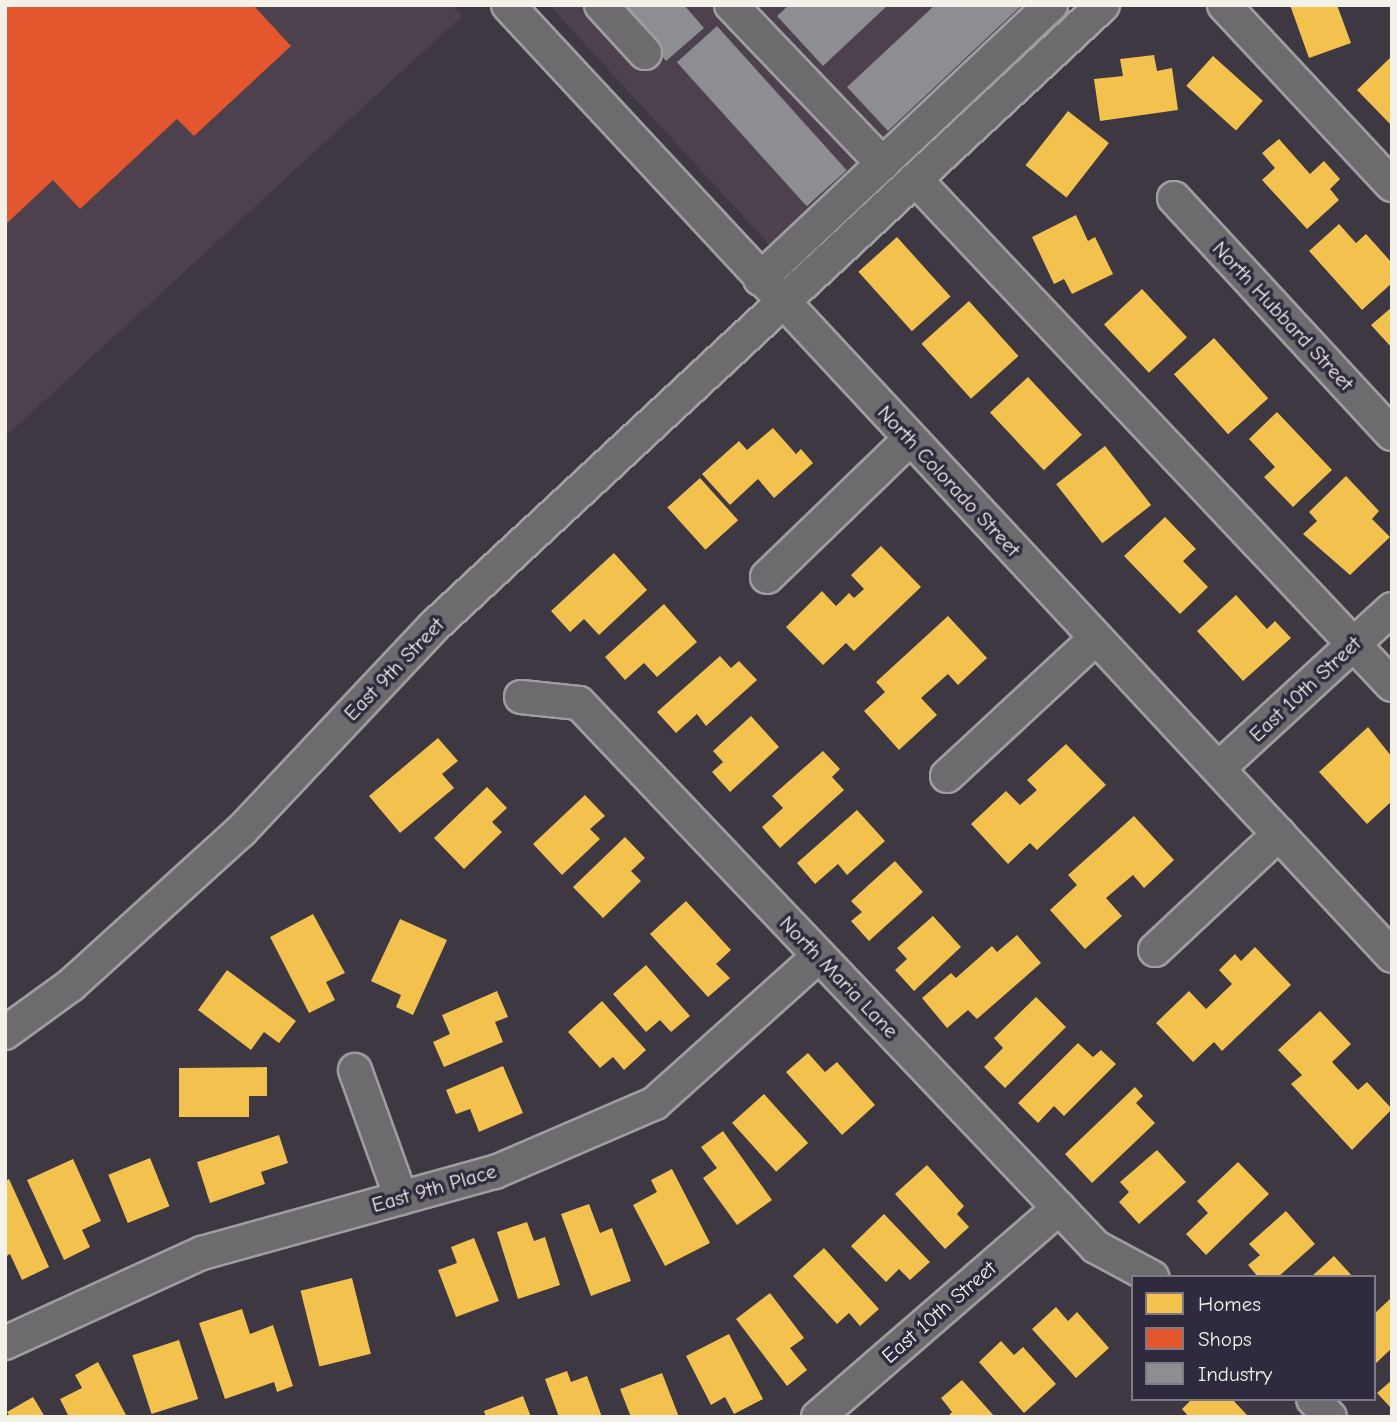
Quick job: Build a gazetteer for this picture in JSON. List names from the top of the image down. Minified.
{"streets":{"street":["North Hubbard Street","North Colorado Street","East 9th Street","East 10th Street","North Maria Lane","East 9th Place"]},"crossings":[["North Colorado Street","East 9th Street"],["North Colorado Street","East 10th Street"],["East 10th Street","North Maria Lane"],["North Maria Lane","East 9th Place"]],"legend":["Homes","Shops","Industry"]}
